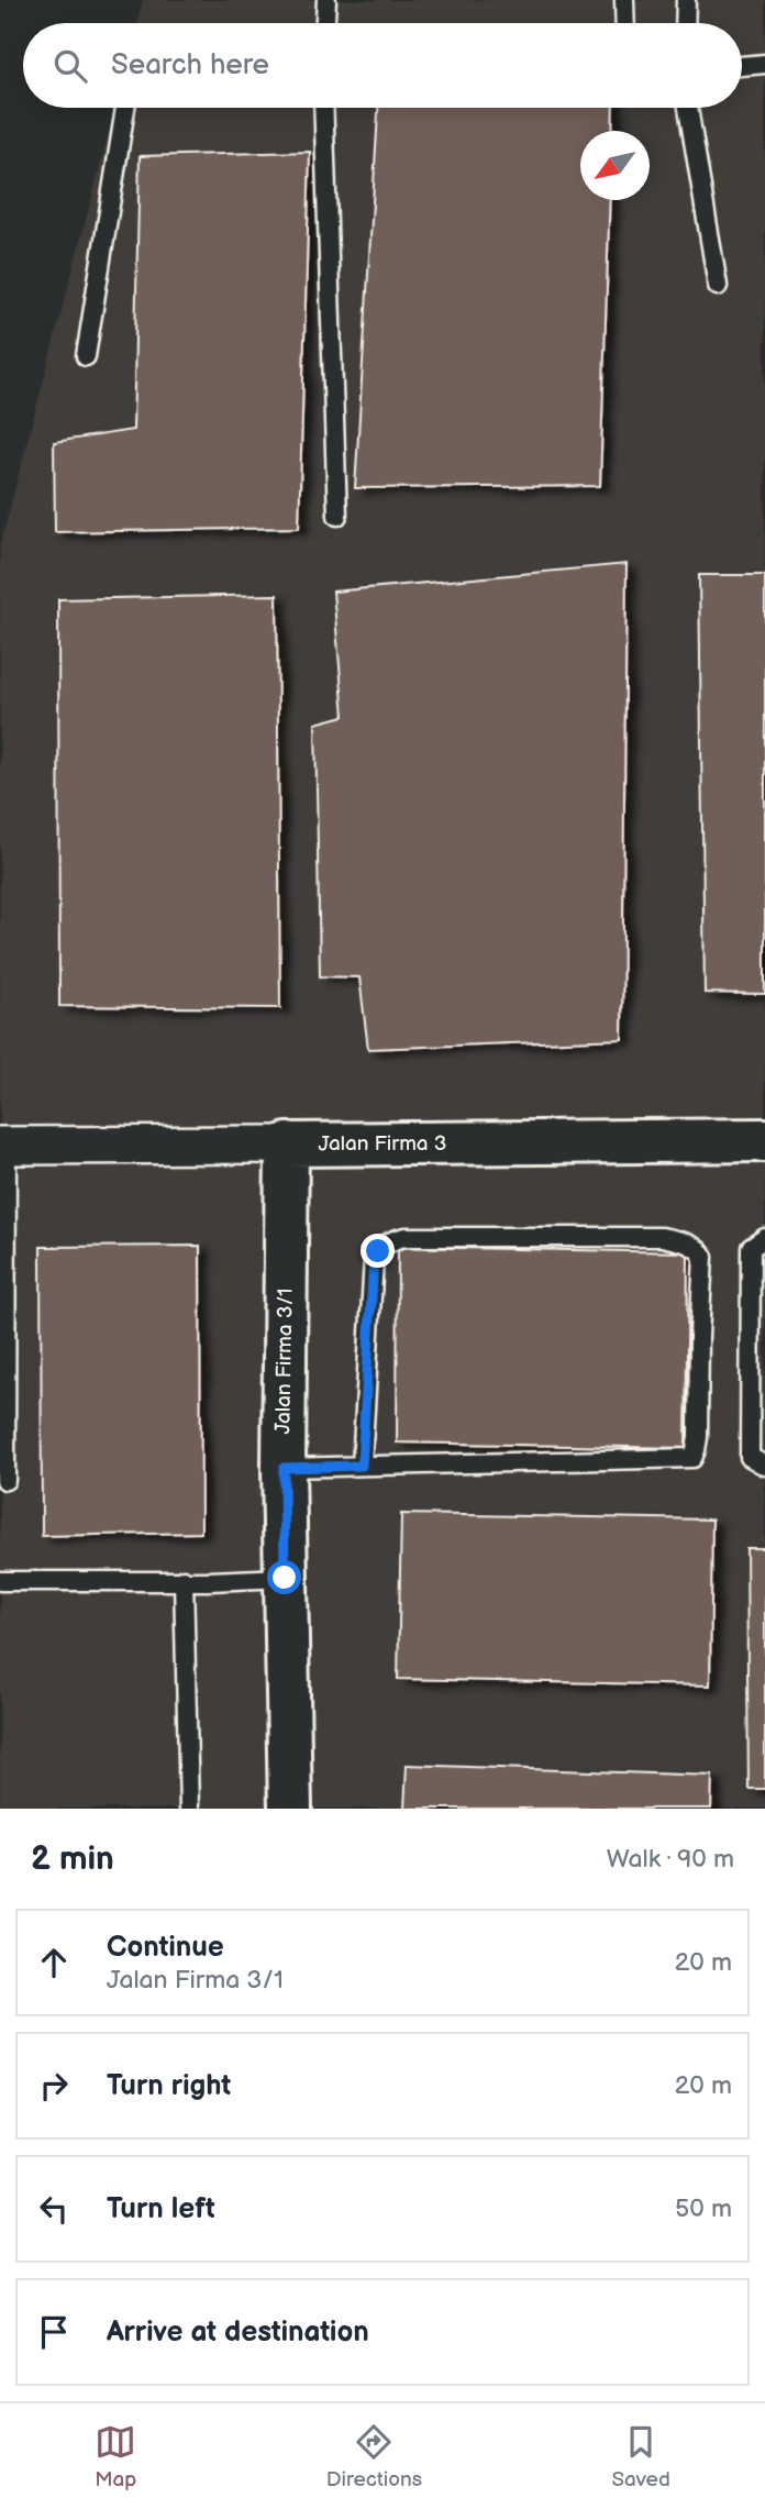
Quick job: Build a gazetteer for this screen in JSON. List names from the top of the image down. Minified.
{"streets":{"street":["Jalan Firma 3","Jalan Firma 3/1"]},"crossings":[["Jalan Firma 3","Jalan Firma 3/1"]],"north":"bottom left","page":{"search":"Search here","heading":["2 min","Walk · 90 m"],"list":[["Continue","Jalan Firma 3/1","20 m"],["Turn right","20 m"],["Turn left","50 m"],"Arrive at destination"],"nav":["Map","Directions","Saved"]}}
